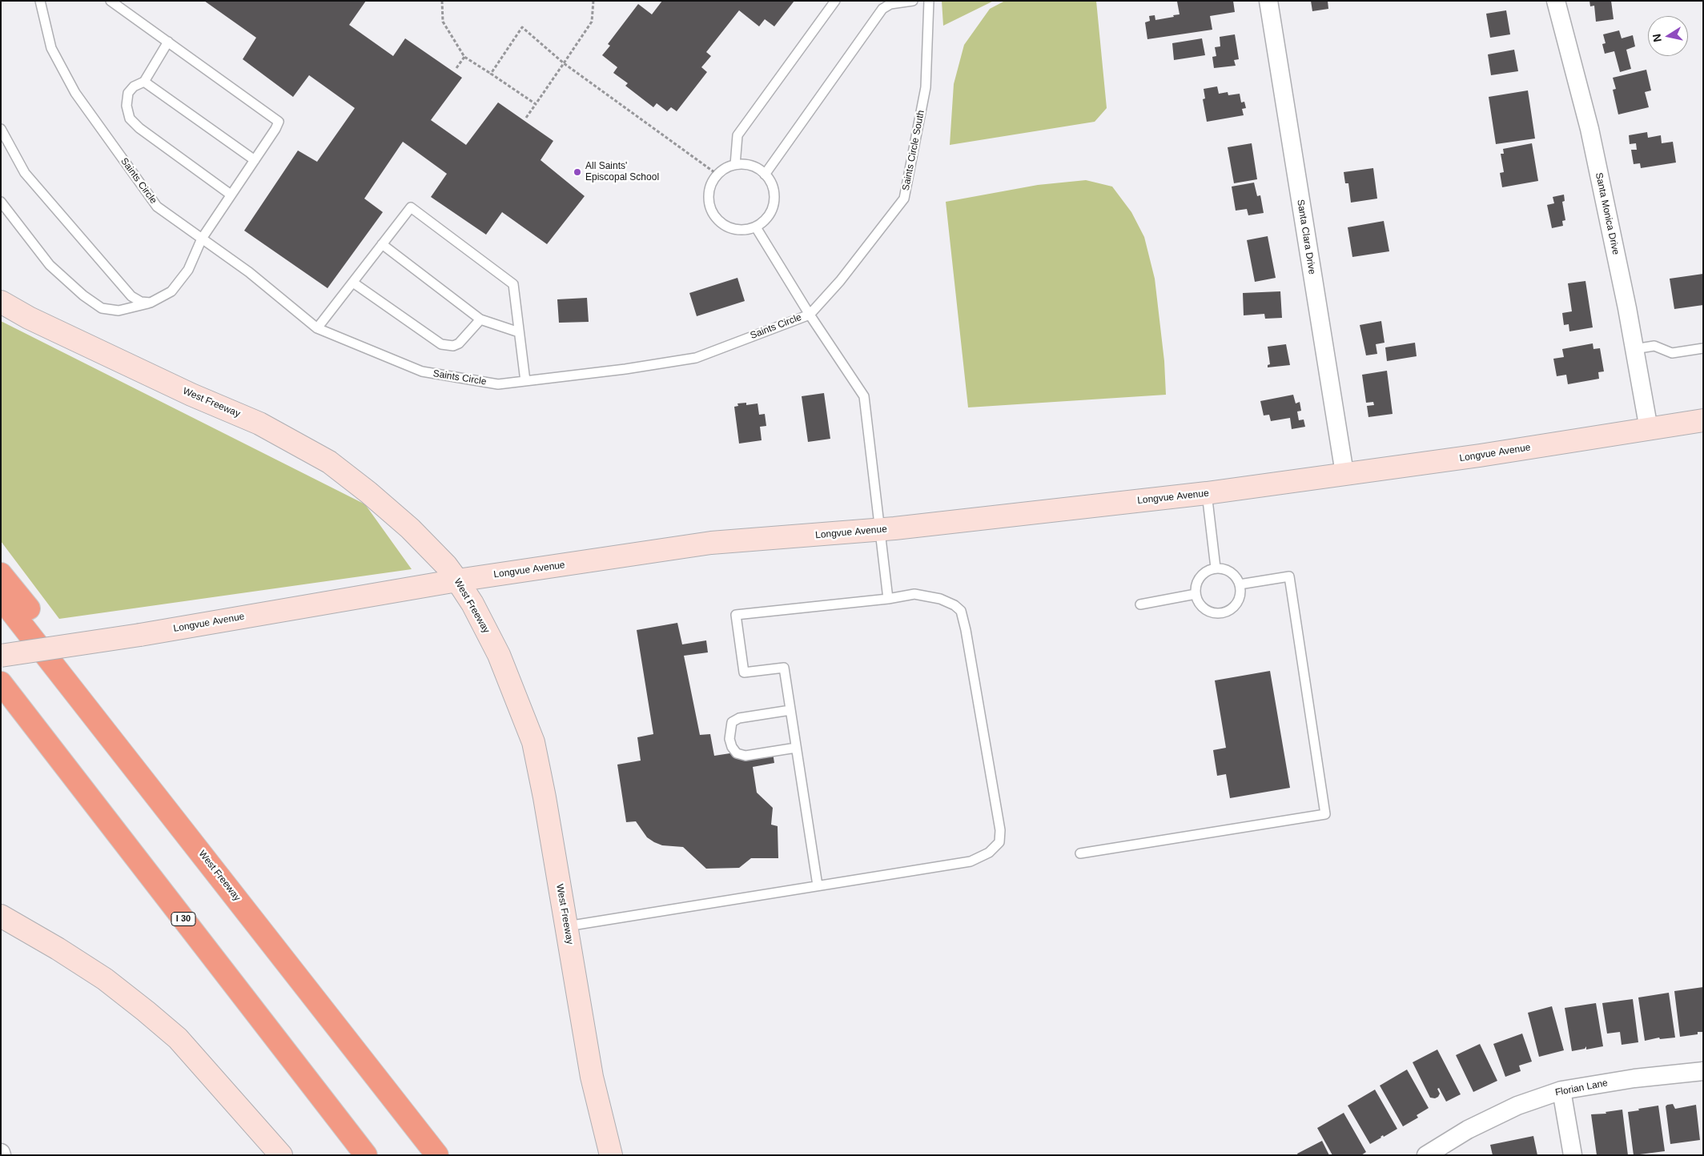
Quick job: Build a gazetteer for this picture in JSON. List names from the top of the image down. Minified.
{"streets":{"highway":["West Freeway","I 30"],"main road":["Longvue Avenue"],"street":["Santa Monica Drive","Santa Clara Drive","Florian Lane"],"lane":["Saints Circle South","Saints Circle"]},"crossings":[["Saints Circle South","Saints Circle"],["Saints Circle","Longvue Avenue"],["Santa Monica Drive","Longvue Avenue"],["Santa Clara Drive","Longvue Avenue"],["West Freeway","Longvue Avenue"]],"places":["All Saints' Episcopal School"],"north":"left"}
